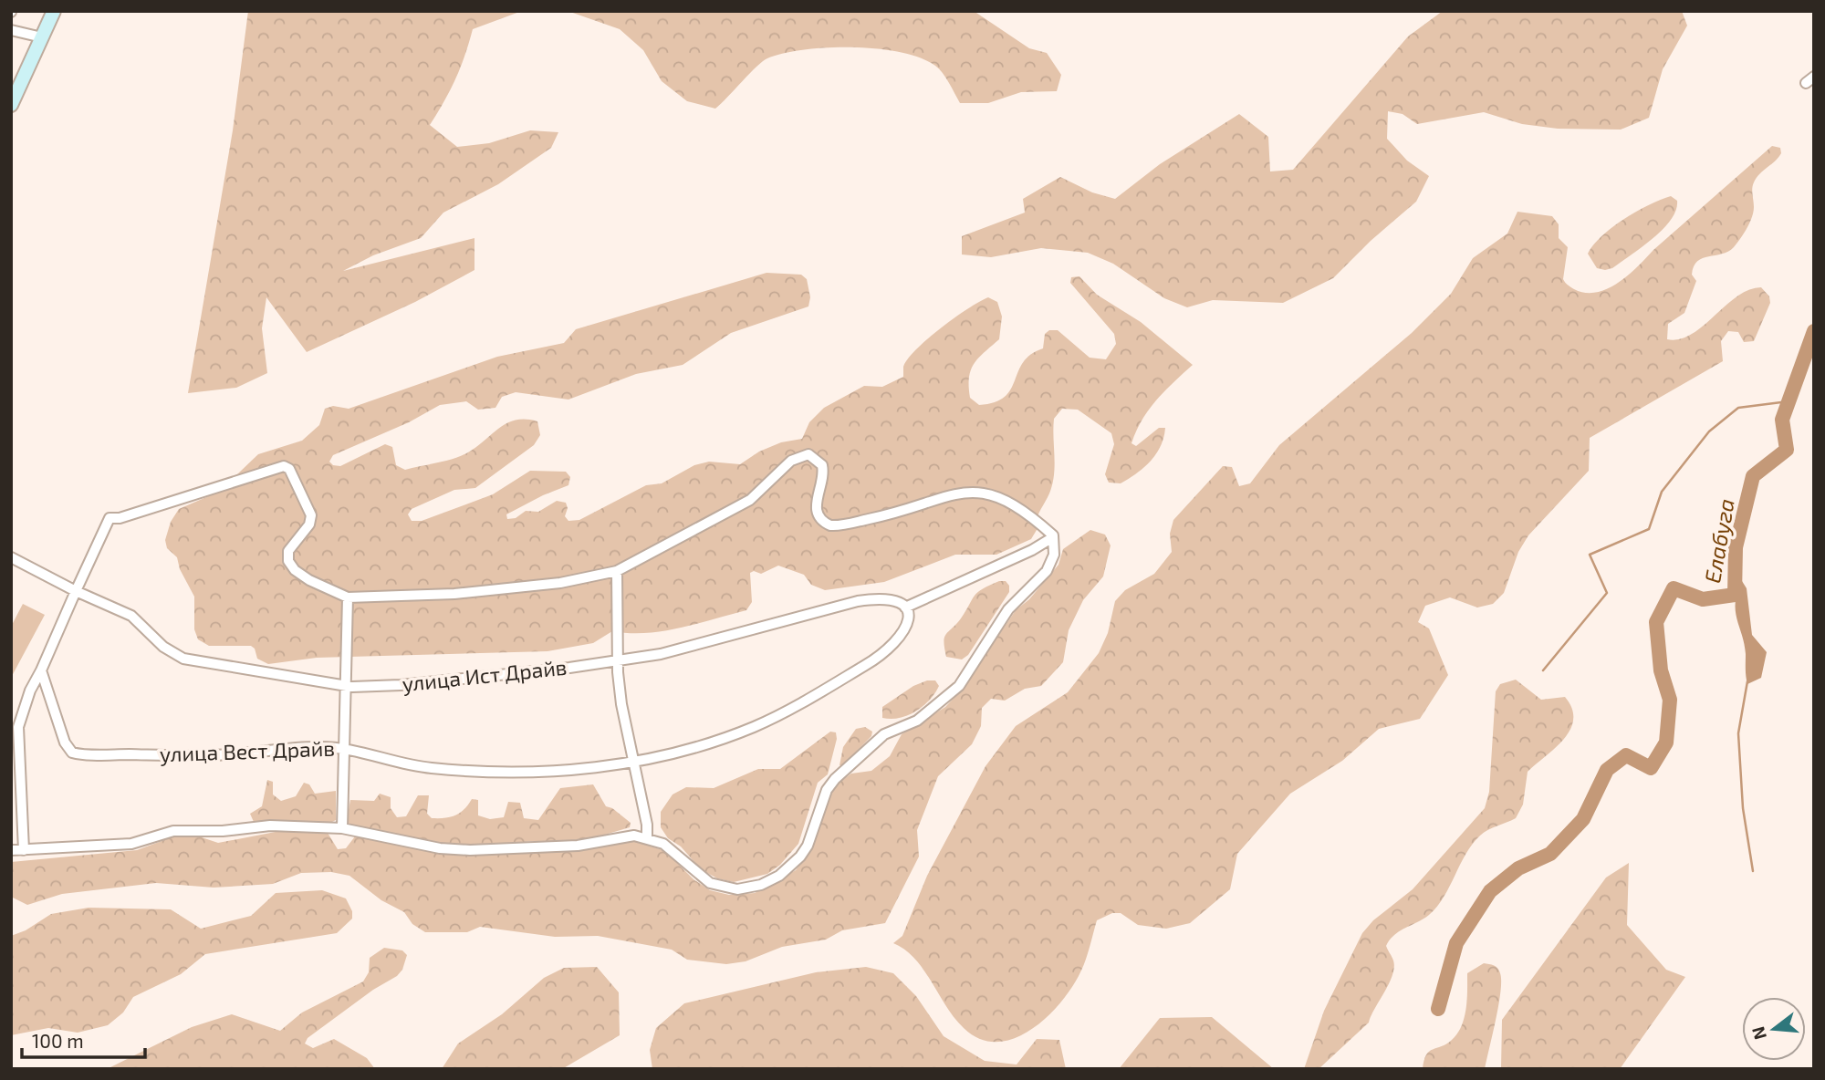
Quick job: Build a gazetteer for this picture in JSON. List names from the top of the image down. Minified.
{"streets":{"street":["улица Ист Драйв","улица Вест Драйв"]},"crossings":[["улица Ист Драйв","улица Вест Драйв"]],"water":["Елабуга"],"scale_bar":"100 m","north":"left"}
